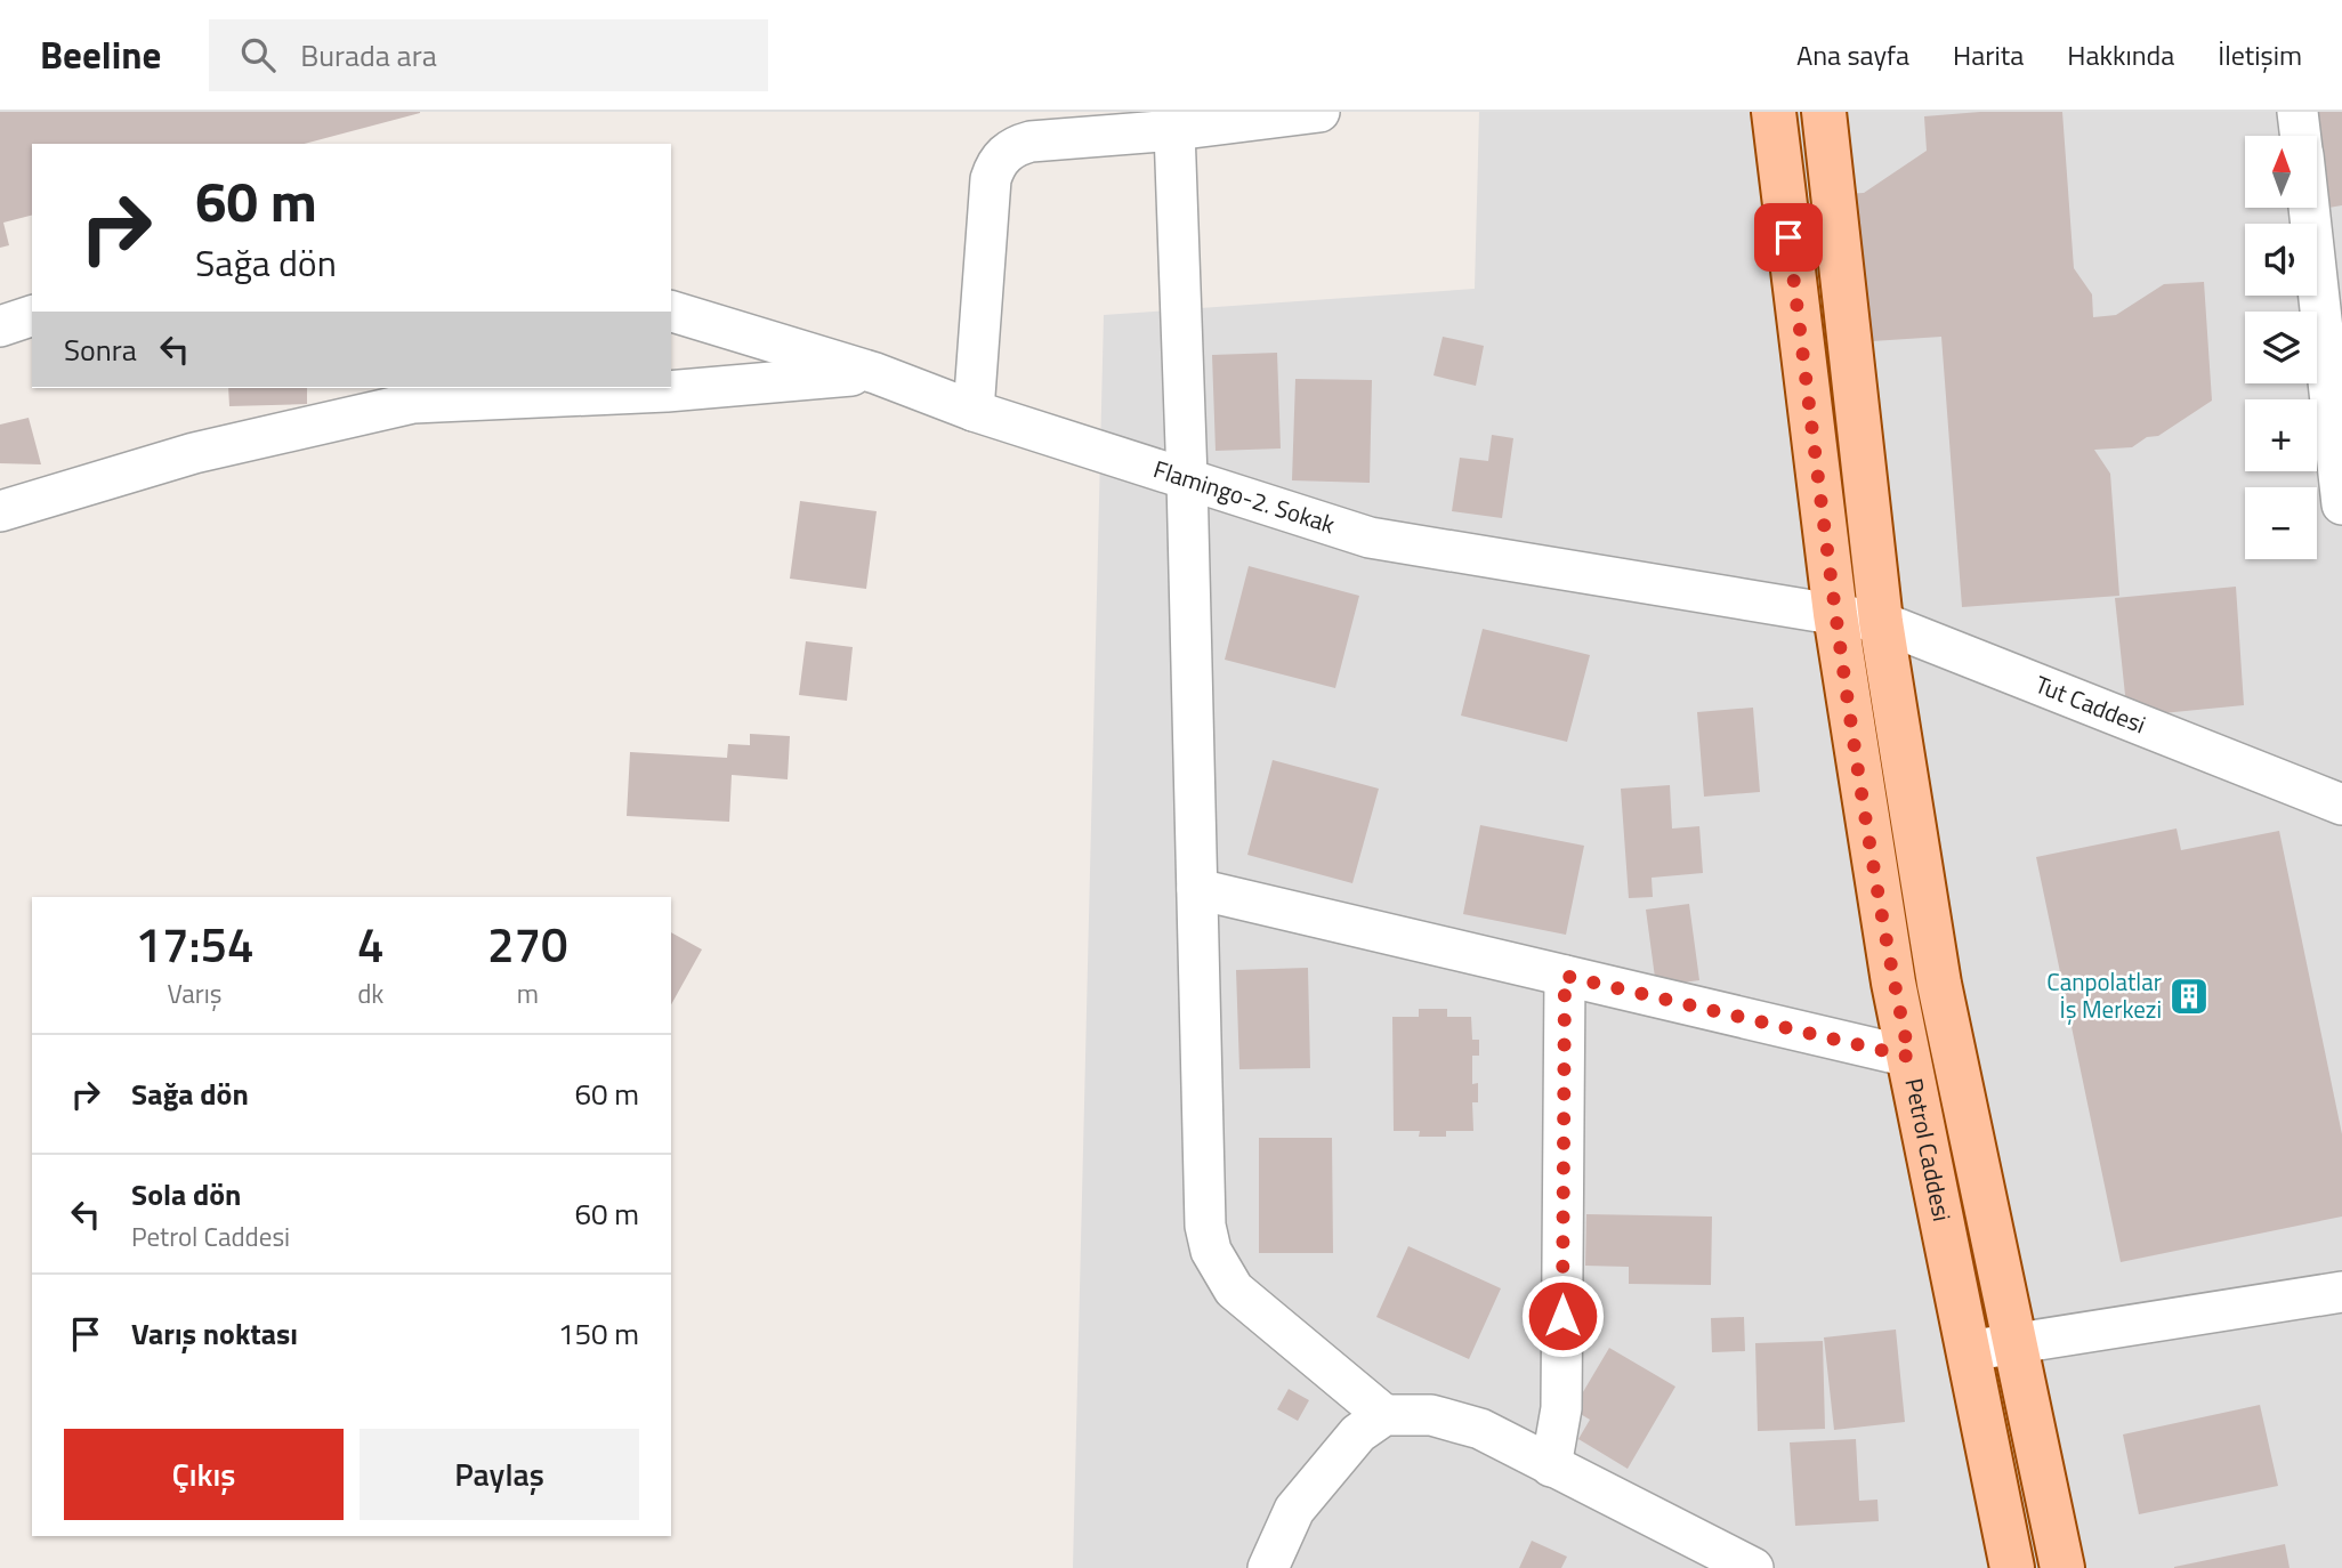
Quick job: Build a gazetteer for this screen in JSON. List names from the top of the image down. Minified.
{"streets":{"main road":["Petrol Caddesi"],"street":["Flamingo-2. Sokak","Tut Caddesi"]},"crossings":[["Flamingo-2. Sokak","Tut Caddesi"],["Flamingo-2. Sokak","Petrol Caddesi"],["Tut Caddesi","Petrol Caddesi"]],"places":{"building":["Canpolatlar İş Merkezi"]},"north":"top","page":{"header":"Beeline","search":"Burada ara","nav":["Ana sayfa","Harita","Hakkında","İletişim"],"map_buttons":["+","−"],"turn":["60 m","Sağa dön"],"then":"Sonra","eta":["17:54","Varış","4","dk","270","m"],"list":[{"name":"Sağa dön","value":"60 m"},{"name":"Sola dön","note":"Petrol Caddesi","value":"60 m"},{"name":"Varış noktası","value":"150 m"}],"buttons":["Çıkış","Paylaş"]}}
